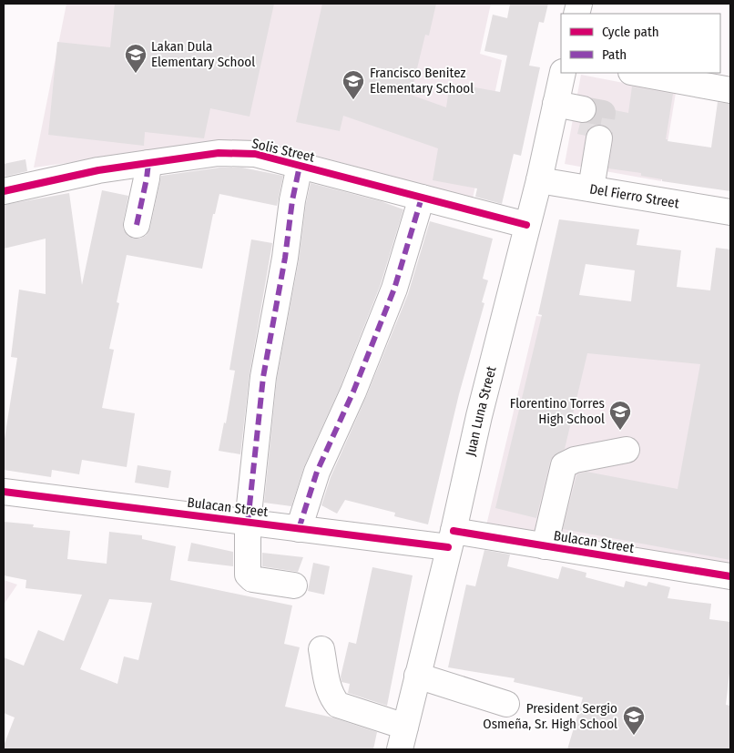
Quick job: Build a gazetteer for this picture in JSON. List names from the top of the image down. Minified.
{"streets":{"street":["Solis Street","Del Fierro Street","Juan Luna Street","Bulacan Street"]},"crossings":[["Solis Street","Juan Luna Street"],["Del Fierro Street","Juan Luna Street"],["Juan Luna Street","Bulacan Street"]],"places":{"school or university":["Lakan Dula Elementary School","Francisco Benitez Elementary School","Florentino Torres High School","President Sergio Osmeña, Sr. High School"]},"legend":["Cycle path","Path"]}
